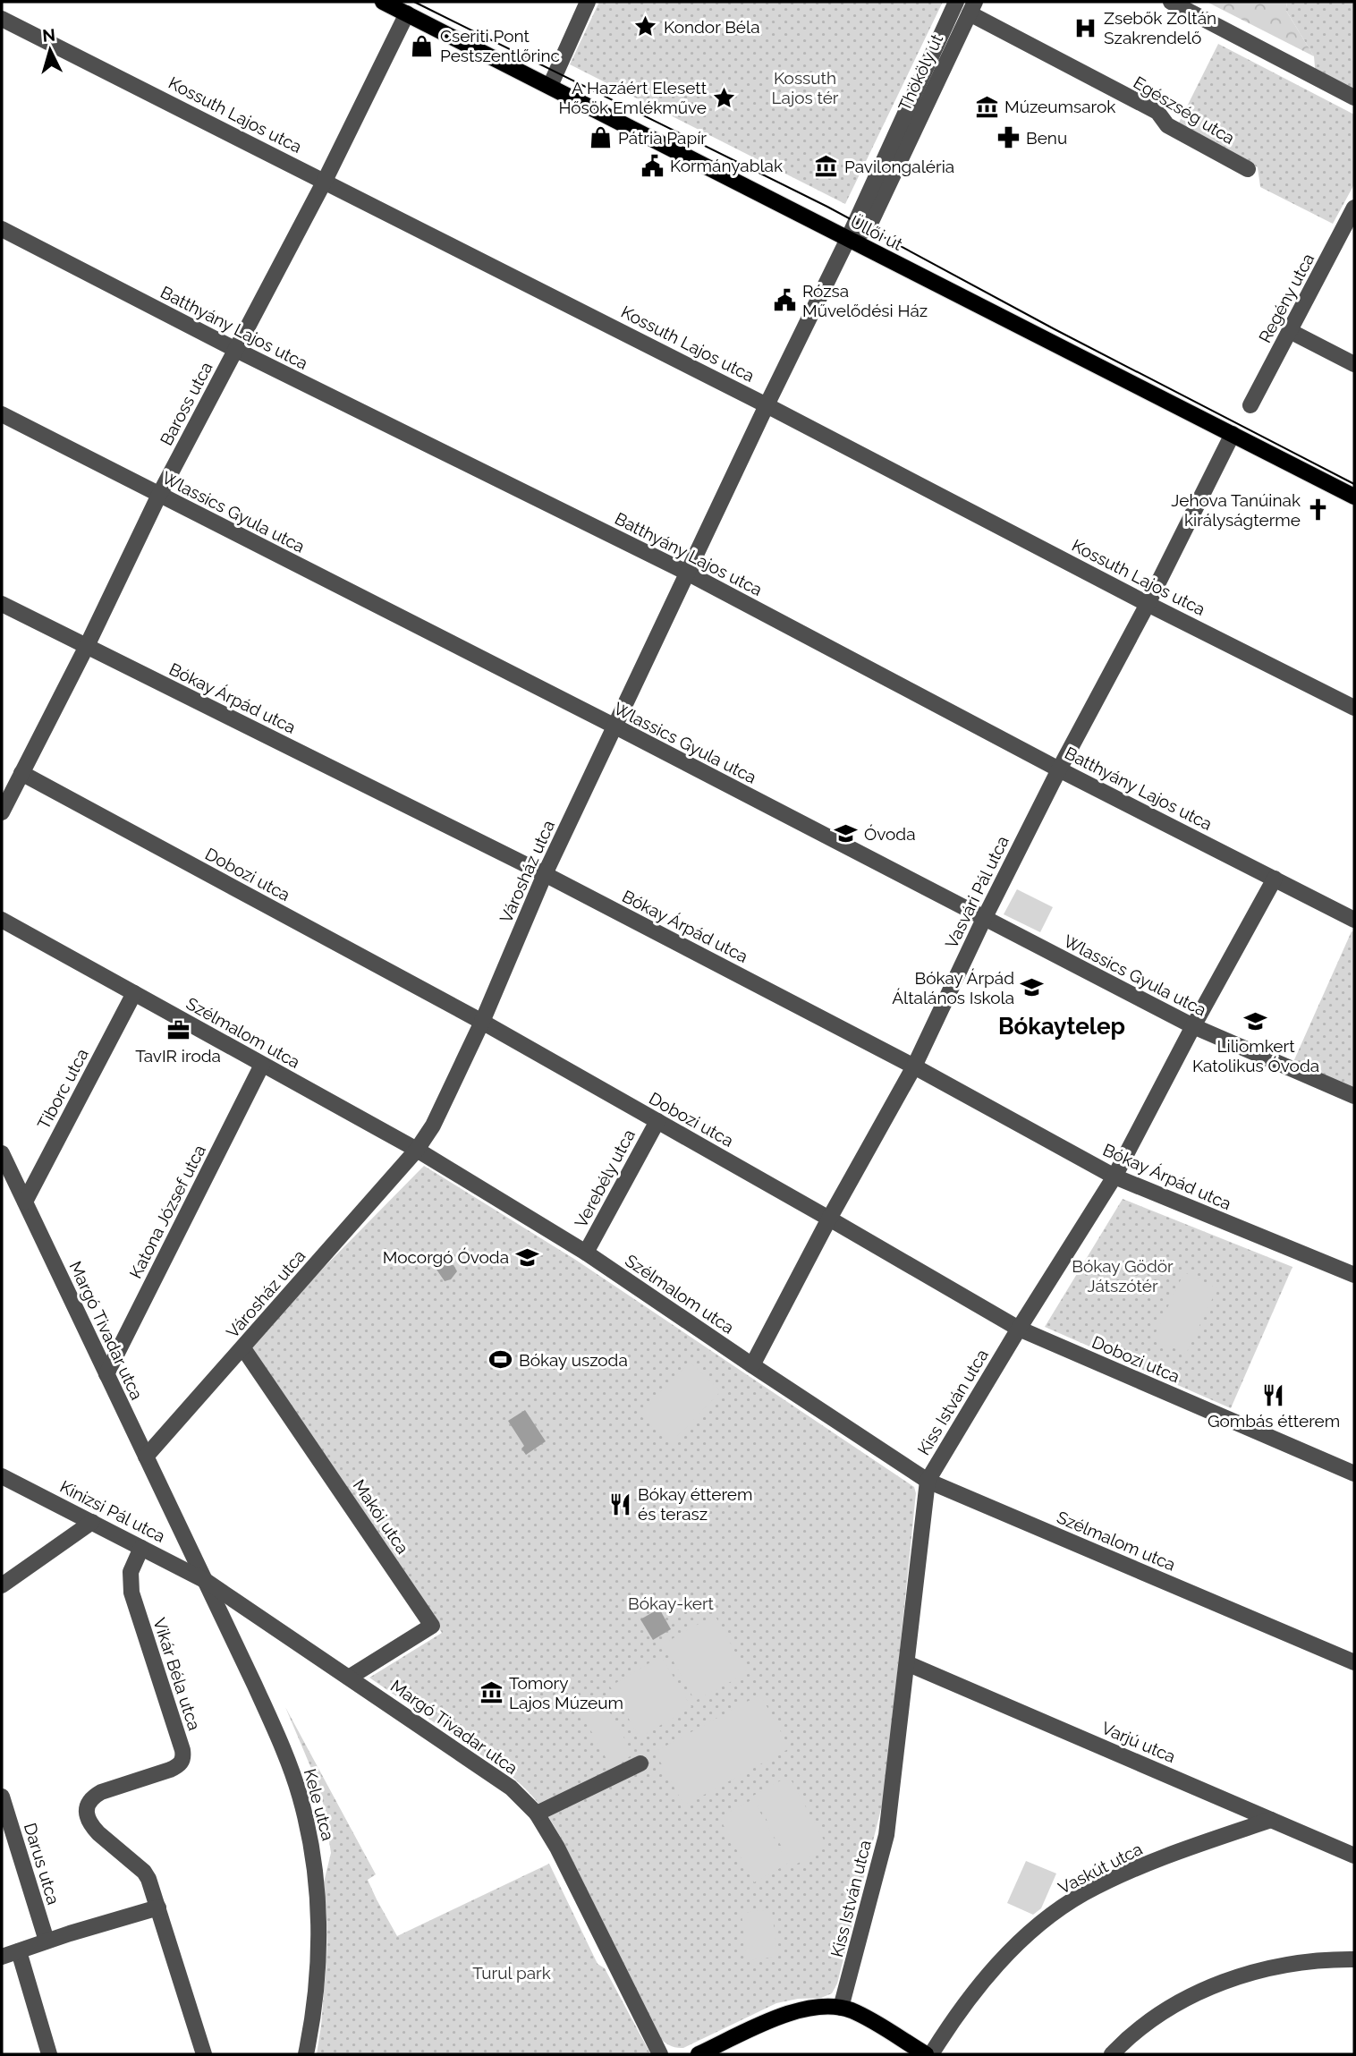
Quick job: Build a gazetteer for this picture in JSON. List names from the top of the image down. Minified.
{"streets":{"main road":["Üllői út"],"street":["Thököly út","Egészség utca","Kossuth Lajos utca","Regény utca","Batthyány Lajos utca","Baross utca","Wlassics Gyula utca","Bókay Árpád utca","Városház utca","Dobozi utca","Vasvári Pál utca","Szélmalom utca","Tiborc utca","Verebély utca","Katona József utca","Margó Tivadar utca","Kiss István utca","Kinizsi Pál utca","Makói utca","Vikár Béla utca","Varjú utca","Kele utca","Darus utca","Vaskút utca"]},"crossings":[["Thököly út","Egészség utca"],["Thököly út","Üllői út"],["Thököly út","Városház utca"],["Kossuth Lajos utca","Baross utca"],["Kossuth Lajos utca","Városház utca"],["Kossuth Lajos utca","Vasvári Pál utca"],["Üllői út","Baross utca"],["Üllői út","Városház utca"],["Üllői út","Vasvári Pál utca"],["Batthyány Lajos utca","Baross utca"],["Batthyány Lajos utca","Városház utca"],["Batthyány Lajos utca","Vasvári Pál utca"],["Batthyány Lajos utca","Kiss István utca"],["Baross utca","Wlassics Gyula utca"],["Baross utca","Bókay Árpád utca"],["Baross utca","Dobozi utca"],["Wlassics Gyula utca","Városház utca"],["Wlassics Gyula utca","Vasvári Pál utca"],["Wlassics Gyula utca","Kiss István utca"],["Bókay Árpád utca","Városház utca"],["Bókay Árpád utca","Vasvári Pál utca"],["Bókay Árpád utca","Kiss István utca"],["Városház utca","Dobozi utca"],["Városház utca","Szélmalom utca"],["Városház utca","Margó Tivadar utca"],["Városház utca","Makói utca"],["Dobozi utca","Vasvári Pál utca"],["Dobozi utca","Verebély utca"],["Dobozi utca","Kiss István utca"],["Vasvári Pál utca","Szélmalom utca"],["Szélmalom utca","Tiborc utca"],["Szélmalom utca","Verebély utca"],["Szélmalom utca","Katona József utca"],["Szélmalom utca","Kiss István utca"],["Tiborc utca","Margó Tivadar utca"],["Katona József utca","Margó Tivadar utca"],["Margó Tivadar utca","Kinizsi Pál utca"],["Margó Tivadar utca","Makói utca"],["Margó Tivadar utca","Kele utca"],["Kiss István utca","Varjú utca"],["Kinizsi Pál utca","Vikár Béla utca"],["Kinizsi Pál utca","Kele utca"],["Varjú utca","Vaskút utca"]],"districts":["Bókaytelep"],"parks":["Kossuth Lajos tér","Bókay Gödör Játszótér","Bókay-kert","Turul park"],"places":{"place":["Kondor Béla","A Hazáért Elesett Hősök Emlékműve"],"hospital":["Zsebők Zoltán Szakrendelő"],"shop":["Cseriti Pont Pestszentlőrinc","Pátria Papír"],"museum":["Múzeumsarok","Pavilongaléria","Tomory Lajos Múzeum"],"pharmacy":["Benu"],"public building":["Kormányablak","Rózsa Művelődési Ház"],"church":["Jehova Tanúinak királyságterme"],"school or university":["Óvoda","Bókay Árpád Általános Iskola","Liliomkert Katolikus Óvoda","Mocorgó Óvoda"],"office":["TavIR iroda"],"sports":["Bókay uszoda"],"restaurant":["Gombás étterem","Bókay étterem és terasz"]},"north":"top"}
